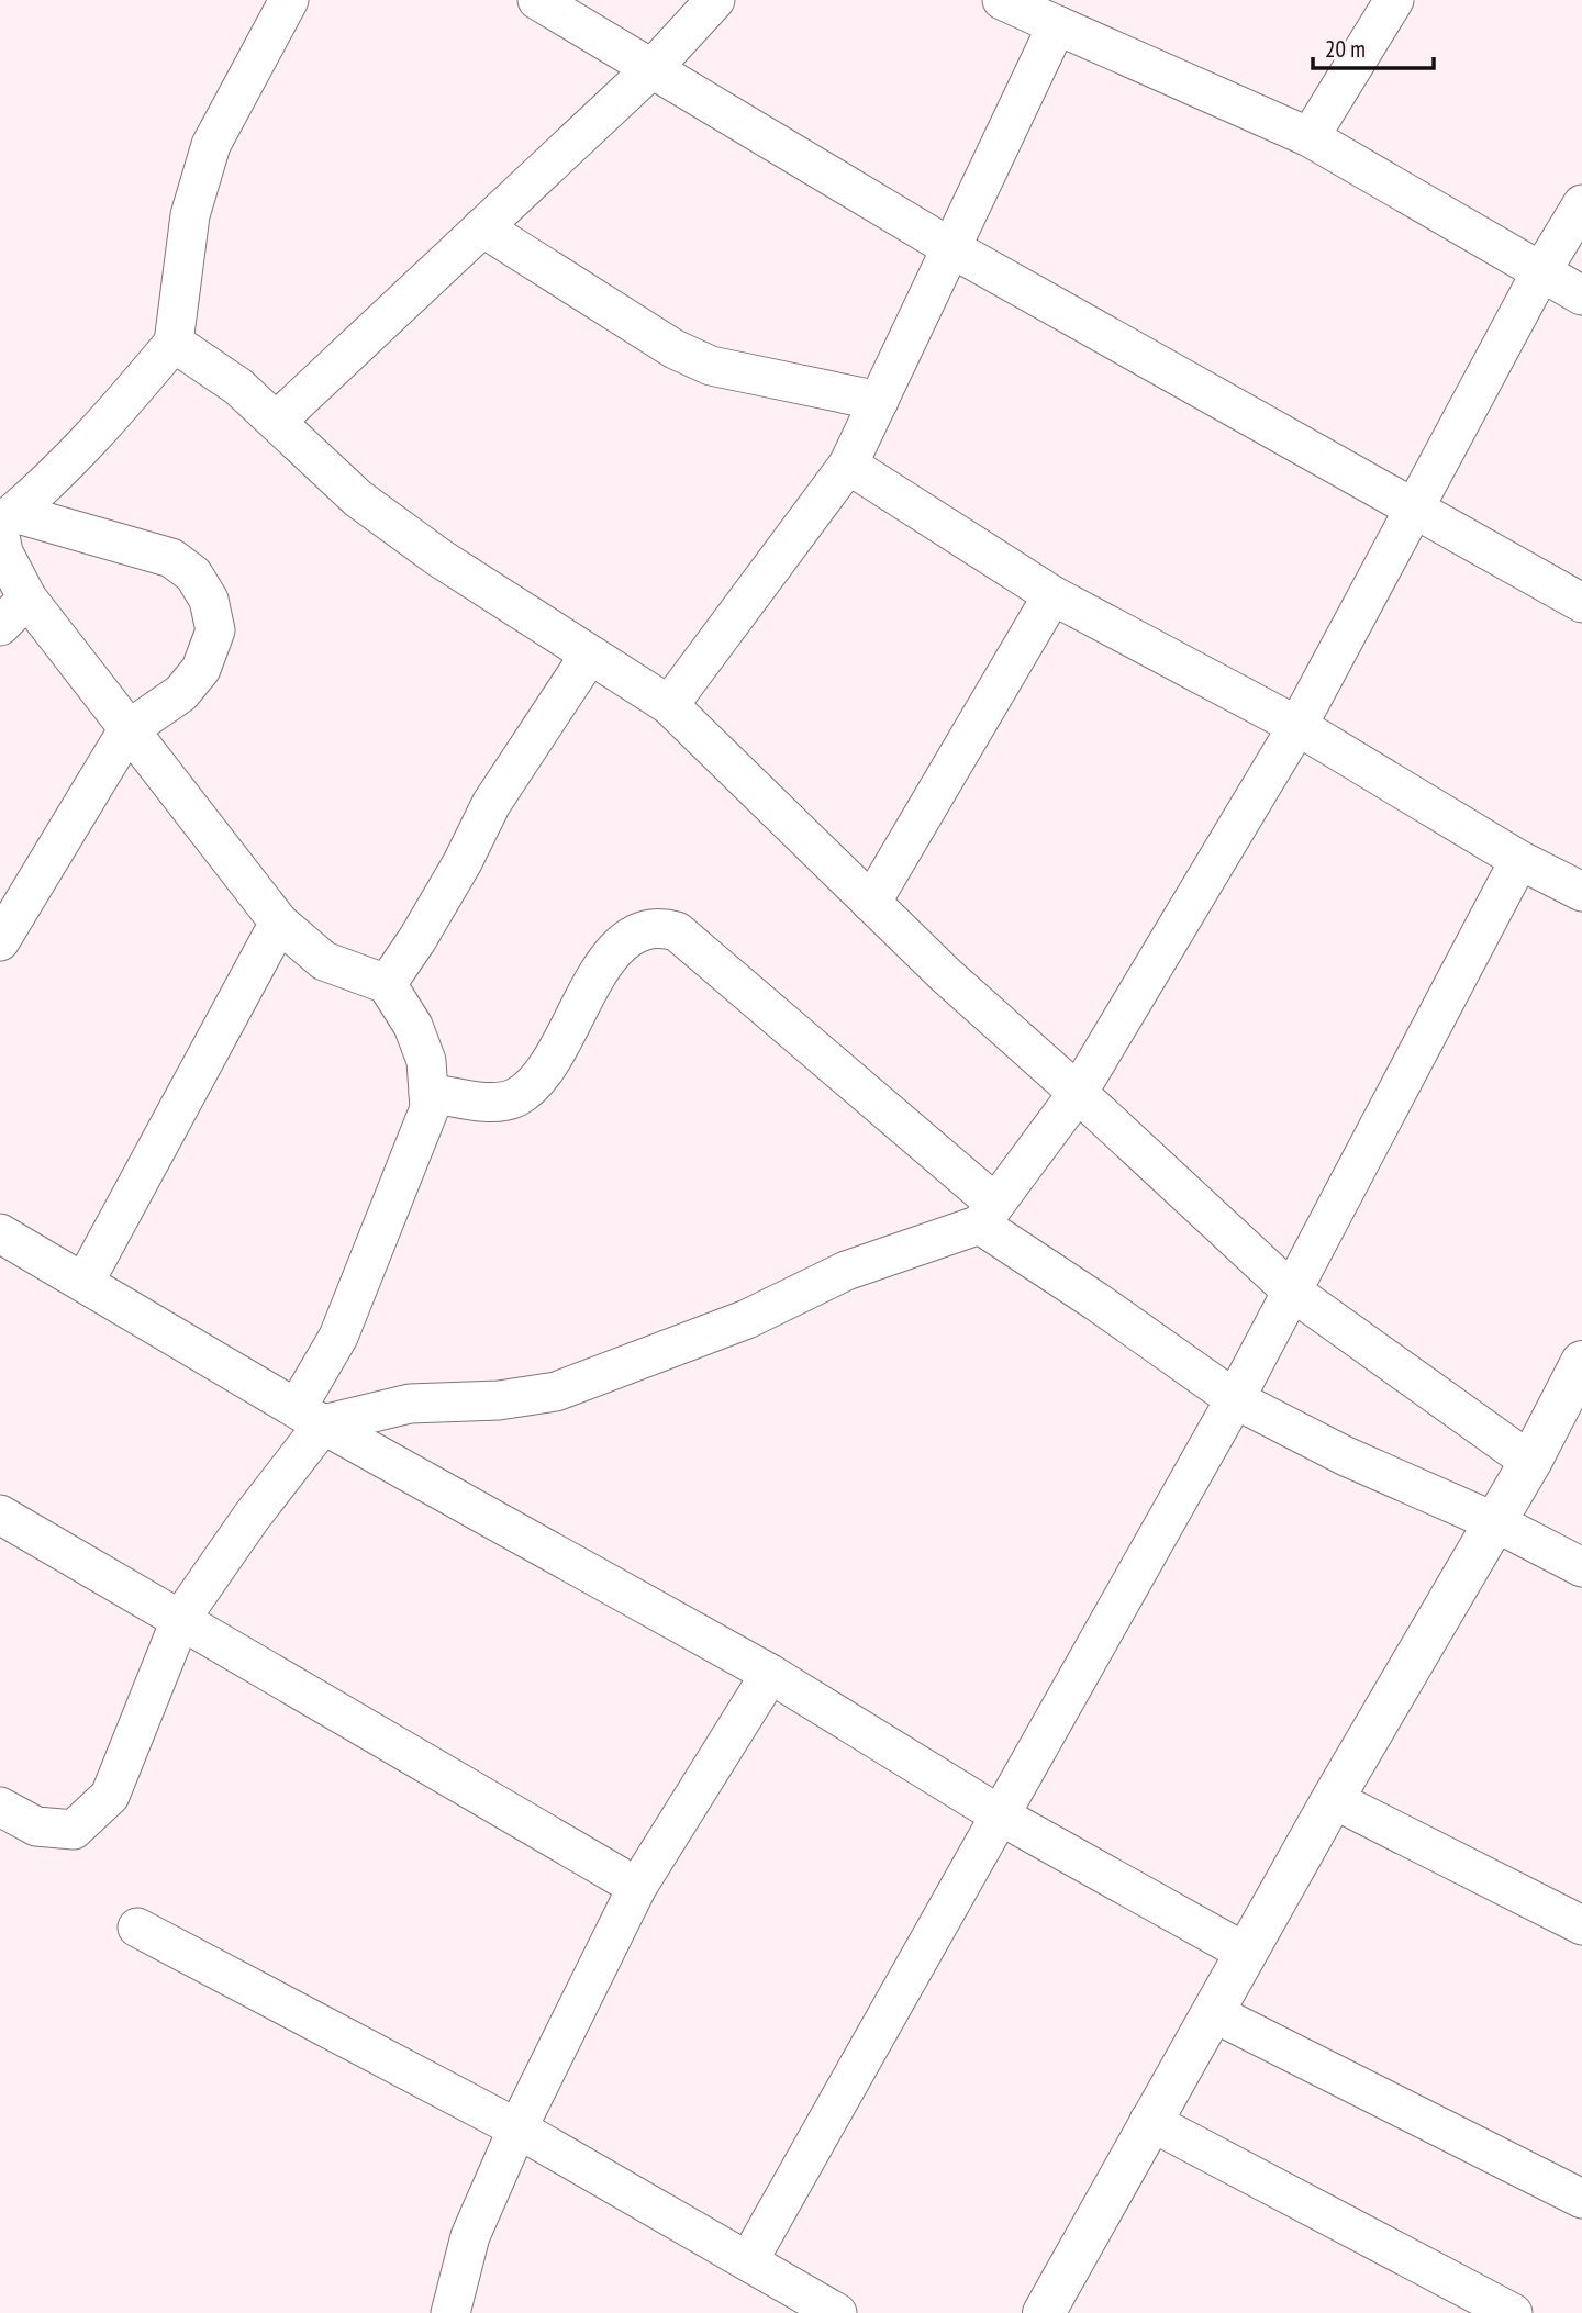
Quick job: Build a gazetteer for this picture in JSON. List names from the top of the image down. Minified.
{"scale_bar":"20 m"}
